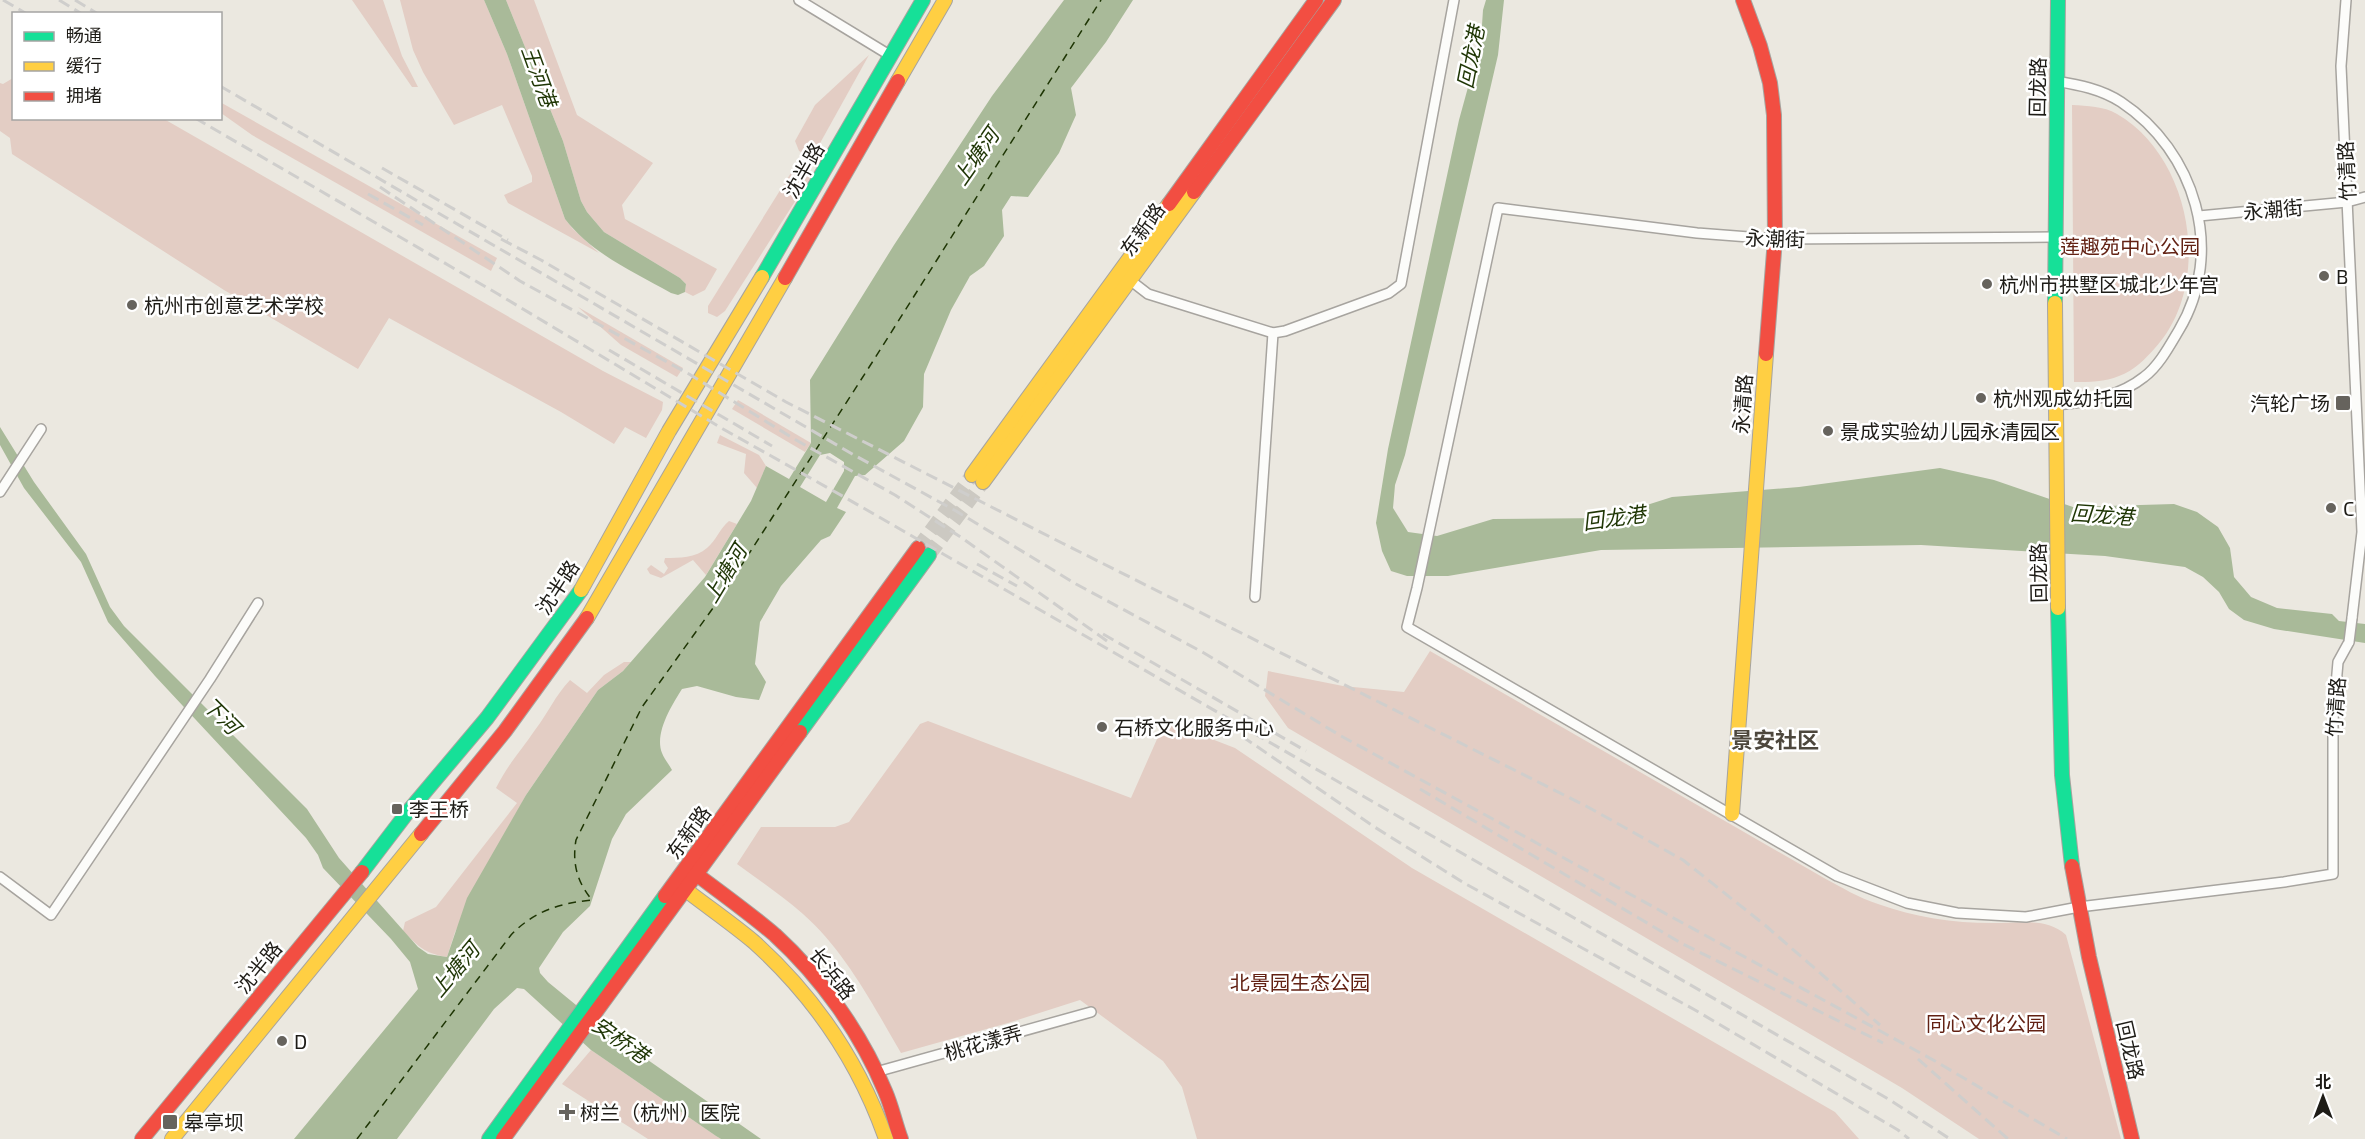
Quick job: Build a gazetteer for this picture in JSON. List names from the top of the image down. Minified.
{"streets":{"main road":["回龙路","沈半路","东新路","永清路","长浜路"],"street":["竹清路","永潮街","桃花漾弄"]},"crossings":[["回龙路","竹清路"],["回龙路","永潮街"],["竹清路","永潮街"],["永潮街","永清路"],["东新路","长浜路"],["长浜路","桃花漾弄"]],"districts":["景安社区"],"water":["回龙港","王河港","上塘河","下河","安桥港"],"parks":["莲趣苑中心公园","北景园生态公园","同心文化公园"],"places":{"other":["B","杭州市拱墅区城北少年宫","杭州市创意艺术学校","杭州观成幼托园","景成实验幼儿园永清园区","C","石桥文化服务中心","D"],"transit":["汽轮广场","李王桥","皋亭坝"],"health":["树兰（杭州）医院"]},"legend":["畅通","缓行","拥堵"],"north":"top"}
